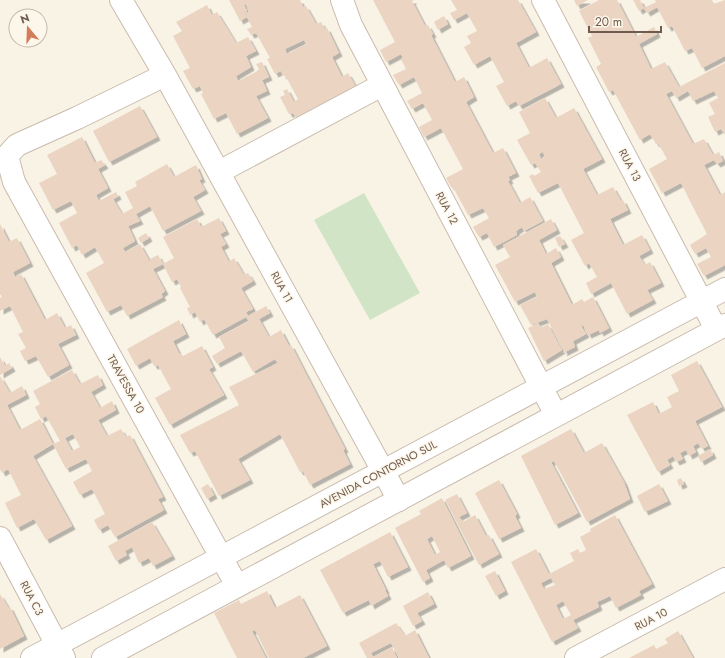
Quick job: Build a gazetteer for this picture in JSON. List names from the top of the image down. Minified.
{"streets":{"street":["RUA 13","RUA 12","RUA 11","TRAVESSA 10","AVENIDA CONTORNO SUL","RUA C3","RUA 10"]},"crossings":[["RUA 13","AVENIDA CONTORNO SUL"],["RUA 12","AVENIDA CONTORNO SUL"],["RUA 11","TRAVESSA 10"],["RUA 11","AVENIDA CONTORNO SUL"],["TRAVESSA 10","AVENIDA CONTORNO SUL"],["AVENIDA CONTORNO SUL","RUA C3"]],"scale_bar":"20 m","north":"top"}
